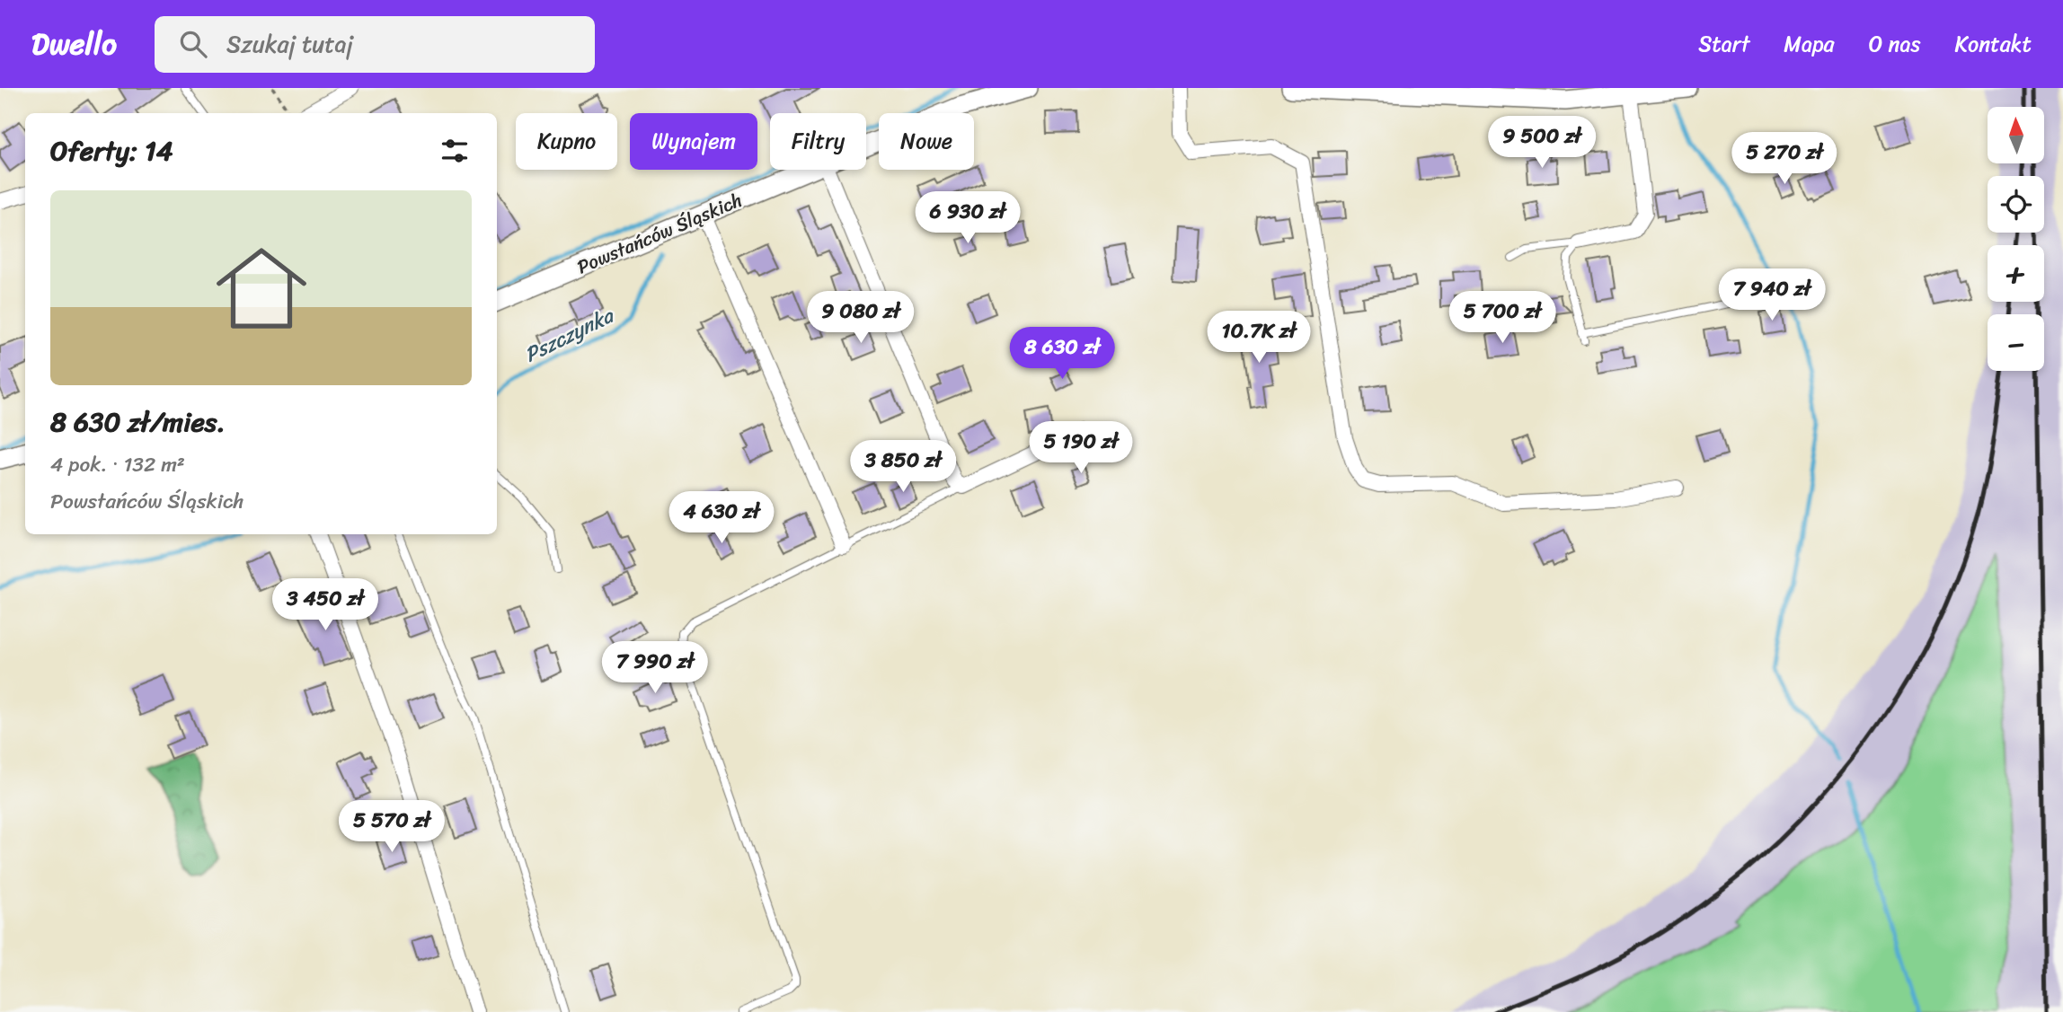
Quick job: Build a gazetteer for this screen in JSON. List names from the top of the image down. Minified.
{"streets":{"street":["Powstańców Śląskich"]},"water":["Pszczynka"],"north":"top","page":{"header":"Dwello","search":"Szukaj tutaj","nav":["Start","Mapa","O nas","Kontakt"],"map_buttons":["+","−"],"chip":["Kupno","Wynajem","Filtry","Nowe"],"heading":"Oferty: 14","price":["9 500 zł","5 270 zł","6 930 zł","7 940 zł","9 080 zł","5 700 zł","10.7K zł","8 630 zł","5 190 zł","3 850 zł","4 630 zł","3 450 zł","7 990 zł","5 570 zł"],"list":[{"name":"8 630 zł/mies.","note":"4 pok. · 132 m² · Powstańców Śląskich"}]}}
